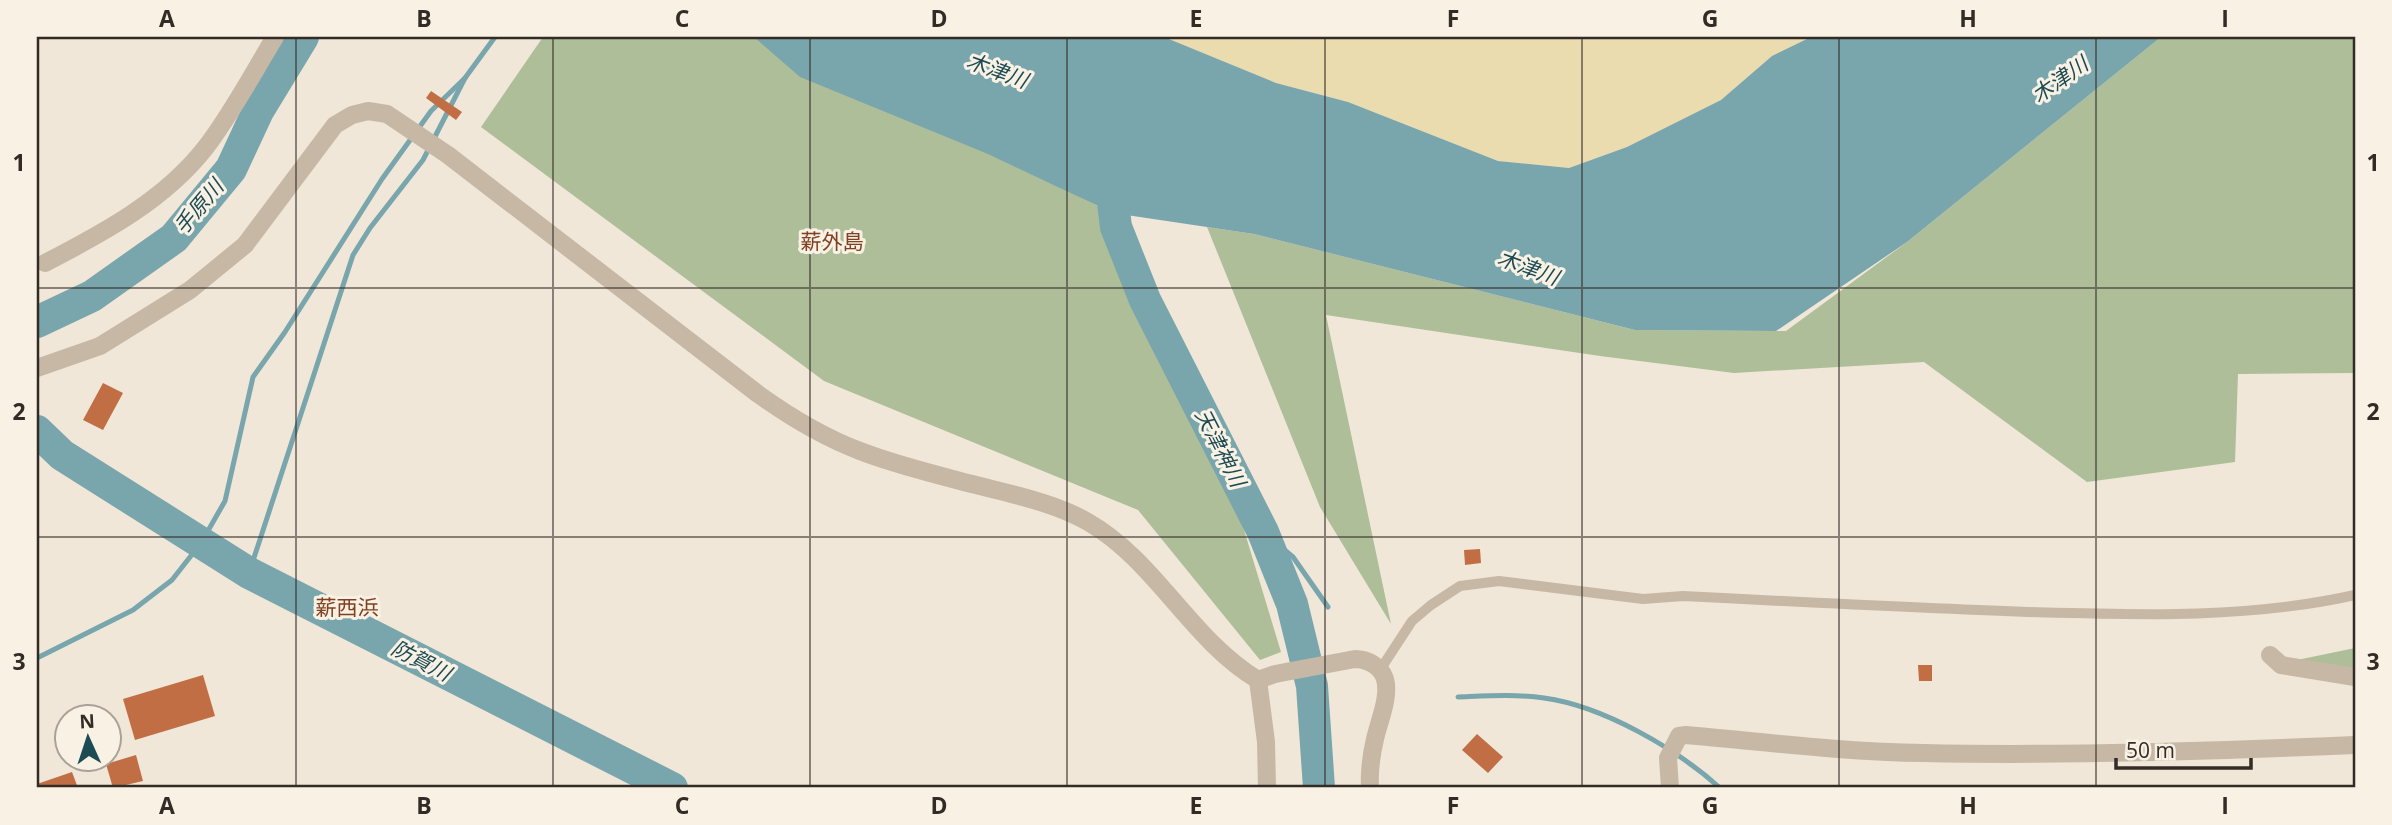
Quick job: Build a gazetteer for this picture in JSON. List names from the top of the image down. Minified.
{"districts":["薪外島","薪西浜"],"water":["木津川","手原川","天津神川","防賀川"],"scale_bar":"50 m","north":"top","grid":{"columns":["A","B","C","D","E","F","G","H","I"],"rows":["1","2","3"]}}
